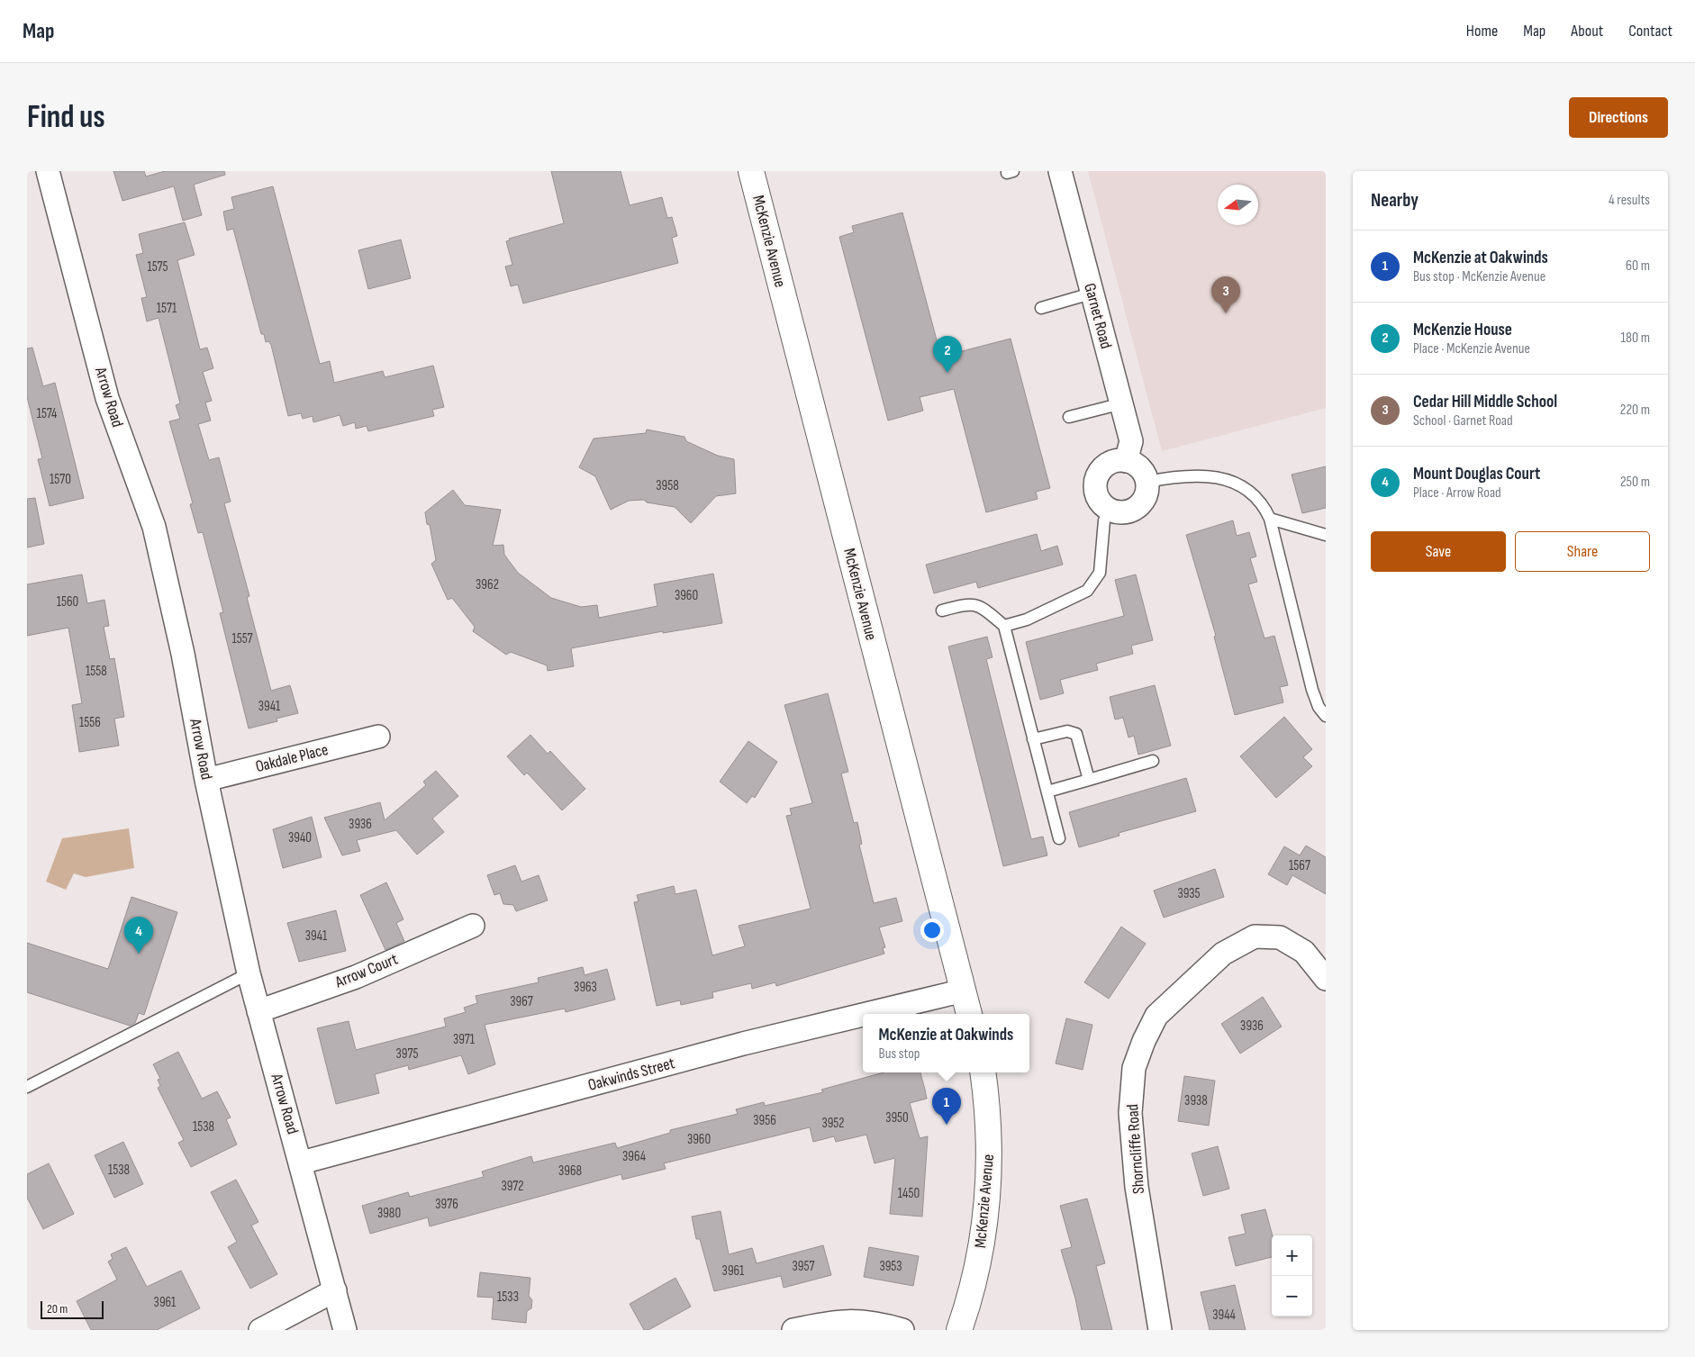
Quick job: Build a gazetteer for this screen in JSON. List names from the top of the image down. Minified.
{"streets":{"main road":["McKenzie Avenue"],"street":["Garnet Road","Arrow Road","Oakdale Place","Arrow Court","Oakwinds Street","Shorncliffe Road"]},"crossings":[["McKenzie Avenue","Oakwinds Street"],["Arrow Road","Oakdale Place"],["Arrow Road","Arrow Court"],["Arrow Road","Oakwinds Street"]],"house_numbers":["1575","1571","1574","1570","3958","3962","3960","1560","1557","1558","3941","1556","3936","3940","1567","3935","3941","3963","3967","3936","3971","3975","3938","3950","3956","3952","1538","3960","3964","1538","3968","3972","1450","3976","3980","3957","3953","3961","1533","3961","3944"],"scale_bar":"20 m","north":"left","page":{"header":"Map","nav":["Home","Map","About","Contact"],"buttons":["Directions",["Save","Share"]],"title":"Find us","heading":["Nearby","4 results"],"list":[{"mark":"1","name":"McKenzie at Oakwinds","note":"Bus stop · McKenzie Avenue","value":"60 m"},{"mark":"2","name":"McKenzie House","note":"Place · McKenzie Avenue","value":"180 m"},{"mark":"3","name":"Cedar Hill Middle School","note":"School · Garnet Road","value":"220 m"},{"mark":"4","name":"Mount Douglas Court","note":"Place · Arrow Road","value":"250 m"}],"pins":["3","2","4","1"],"popup":["McKenzie at Oakwinds","Bus stop"],"map_buttons":["+","−"],"scale":"20 m"}}
